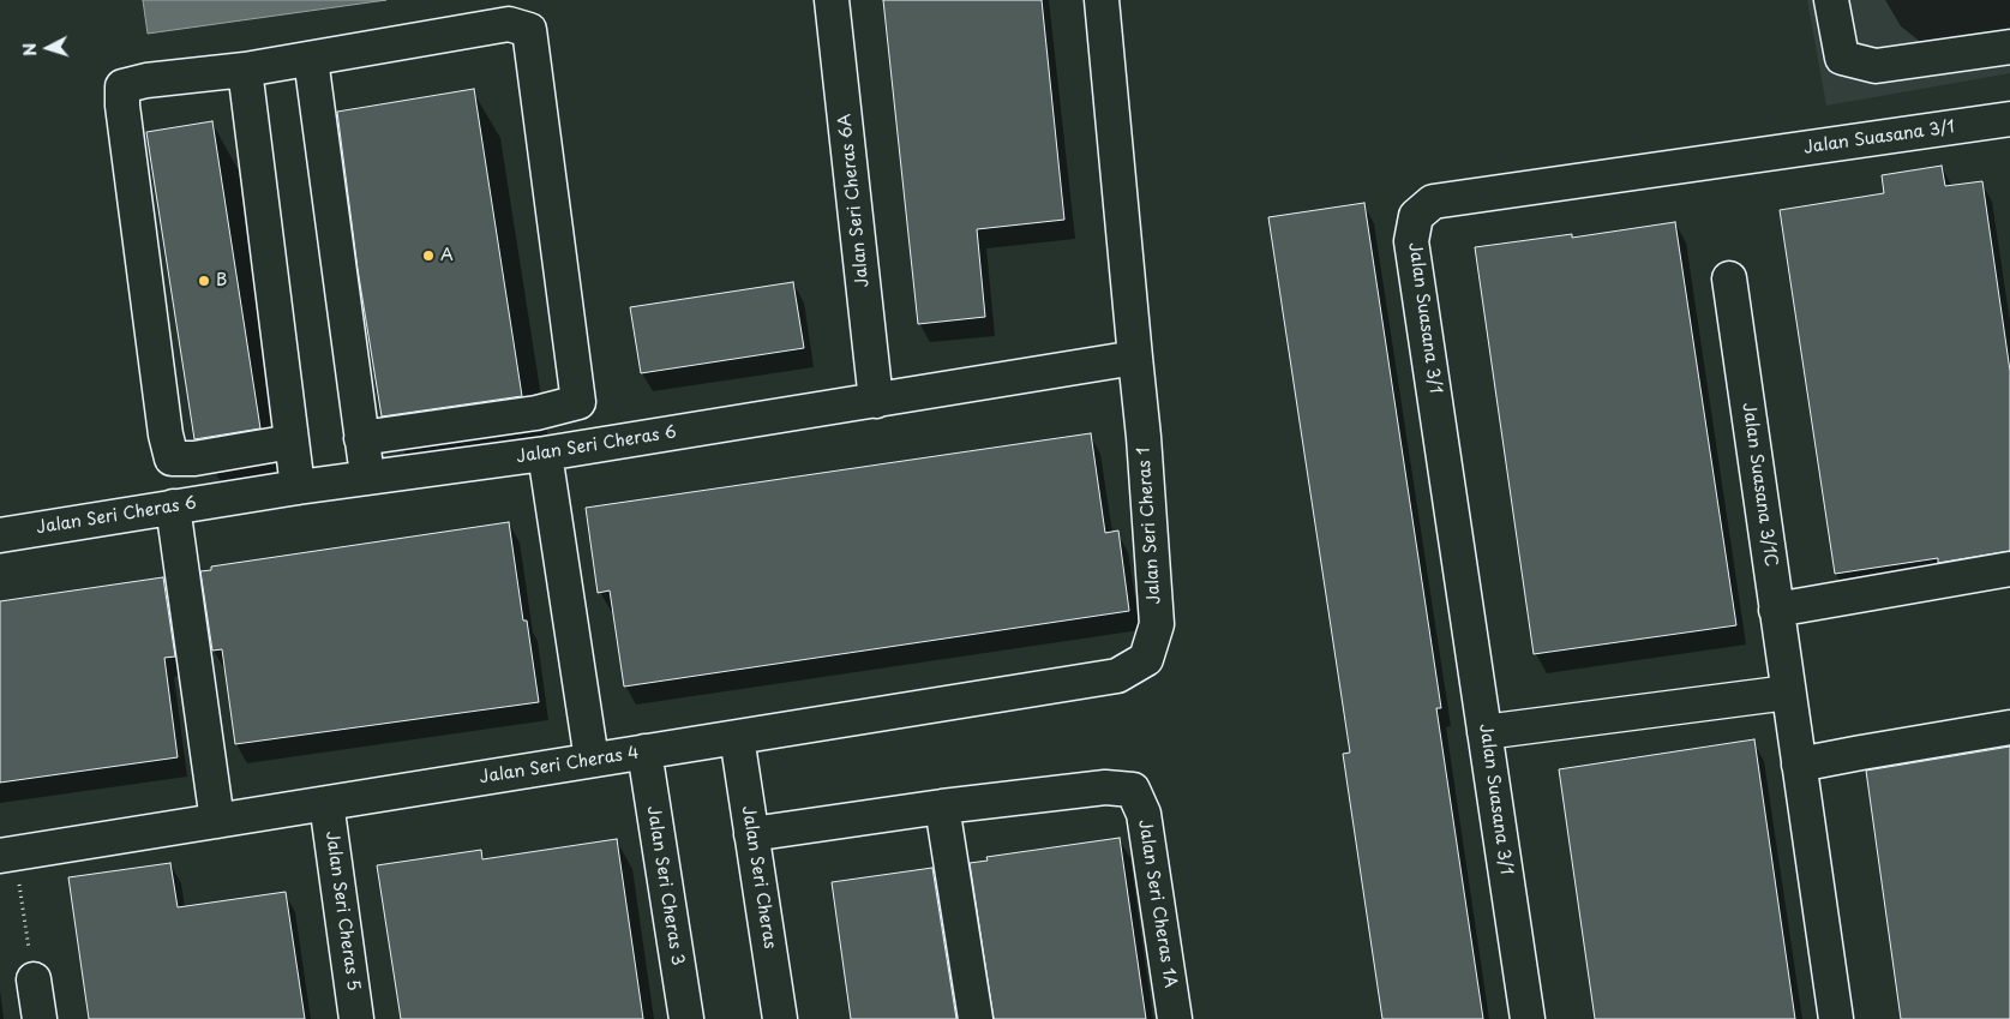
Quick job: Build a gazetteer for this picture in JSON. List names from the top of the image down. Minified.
{"streets":{"street":["Jalan Suasana 3/1","Jalan Seri Cheras 6A","Jalan Seri Cheras 6","Jalan Suasana 3/1C","Jalan Seri Cheras 1","Jalan Seri Cheras 4","Jalan Seri Cheras","Jalan Seri Cheras 3","Jalan Seri Cheras 1A","Jalan Seri Cheras 5"]},"crossings":[["Jalan Seri Cheras 6A","Jalan Seri Cheras 6"],["Jalan Seri Cheras 6","Jalan Seri Cheras 1"],["Jalan Seri Cheras 1","Jalan Seri Cheras 4"],["Jalan Seri Cheras 4","Jalan Seri Cheras"],["Jalan Seri Cheras 4","Jalan Seri Cheras 3"],["Jalan Seri Cheras 4","Jalan Seri Cheras 5"]],"places":["A","B"],"north":"left"}
